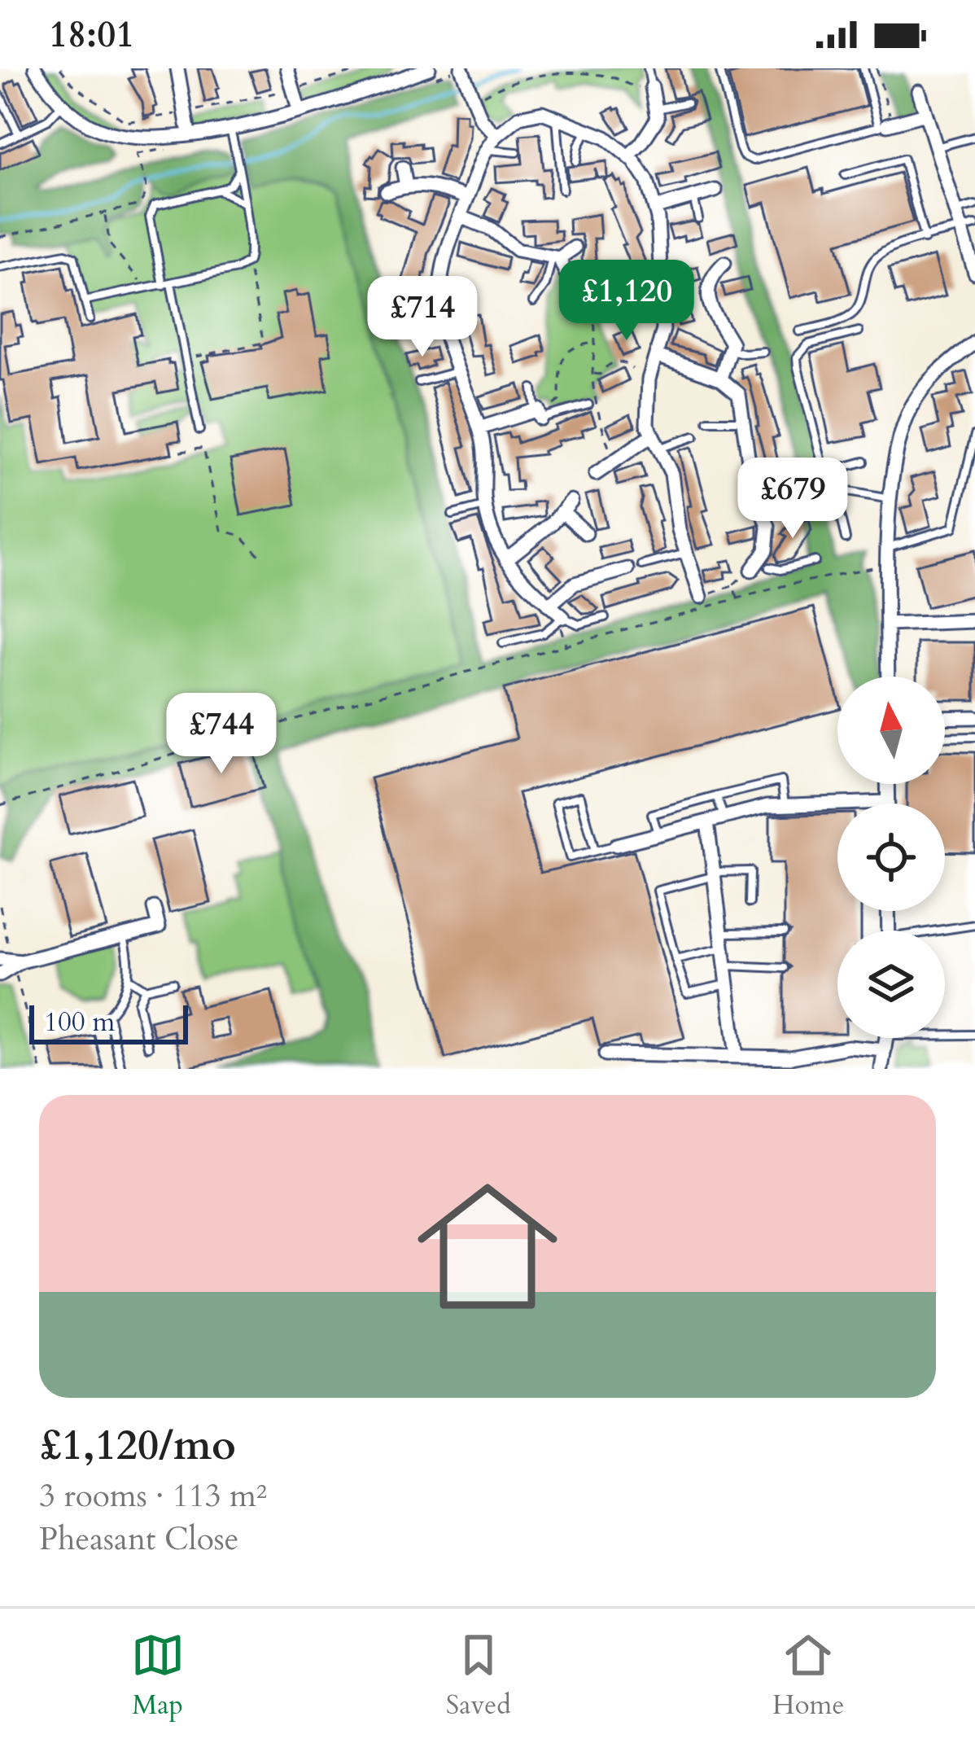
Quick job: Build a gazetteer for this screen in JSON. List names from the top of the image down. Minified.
{"scale_bar":"100 m","north":"top","page":{"status":"18:01","price":["£1,120","£714","£679","£744"],"scale":"100 m","list":[{"name":"£1,120/mo","note":"3 rooms · 113 m² · Pheasant Close"}],"tabs":["Map","Saved","Home"]}}
